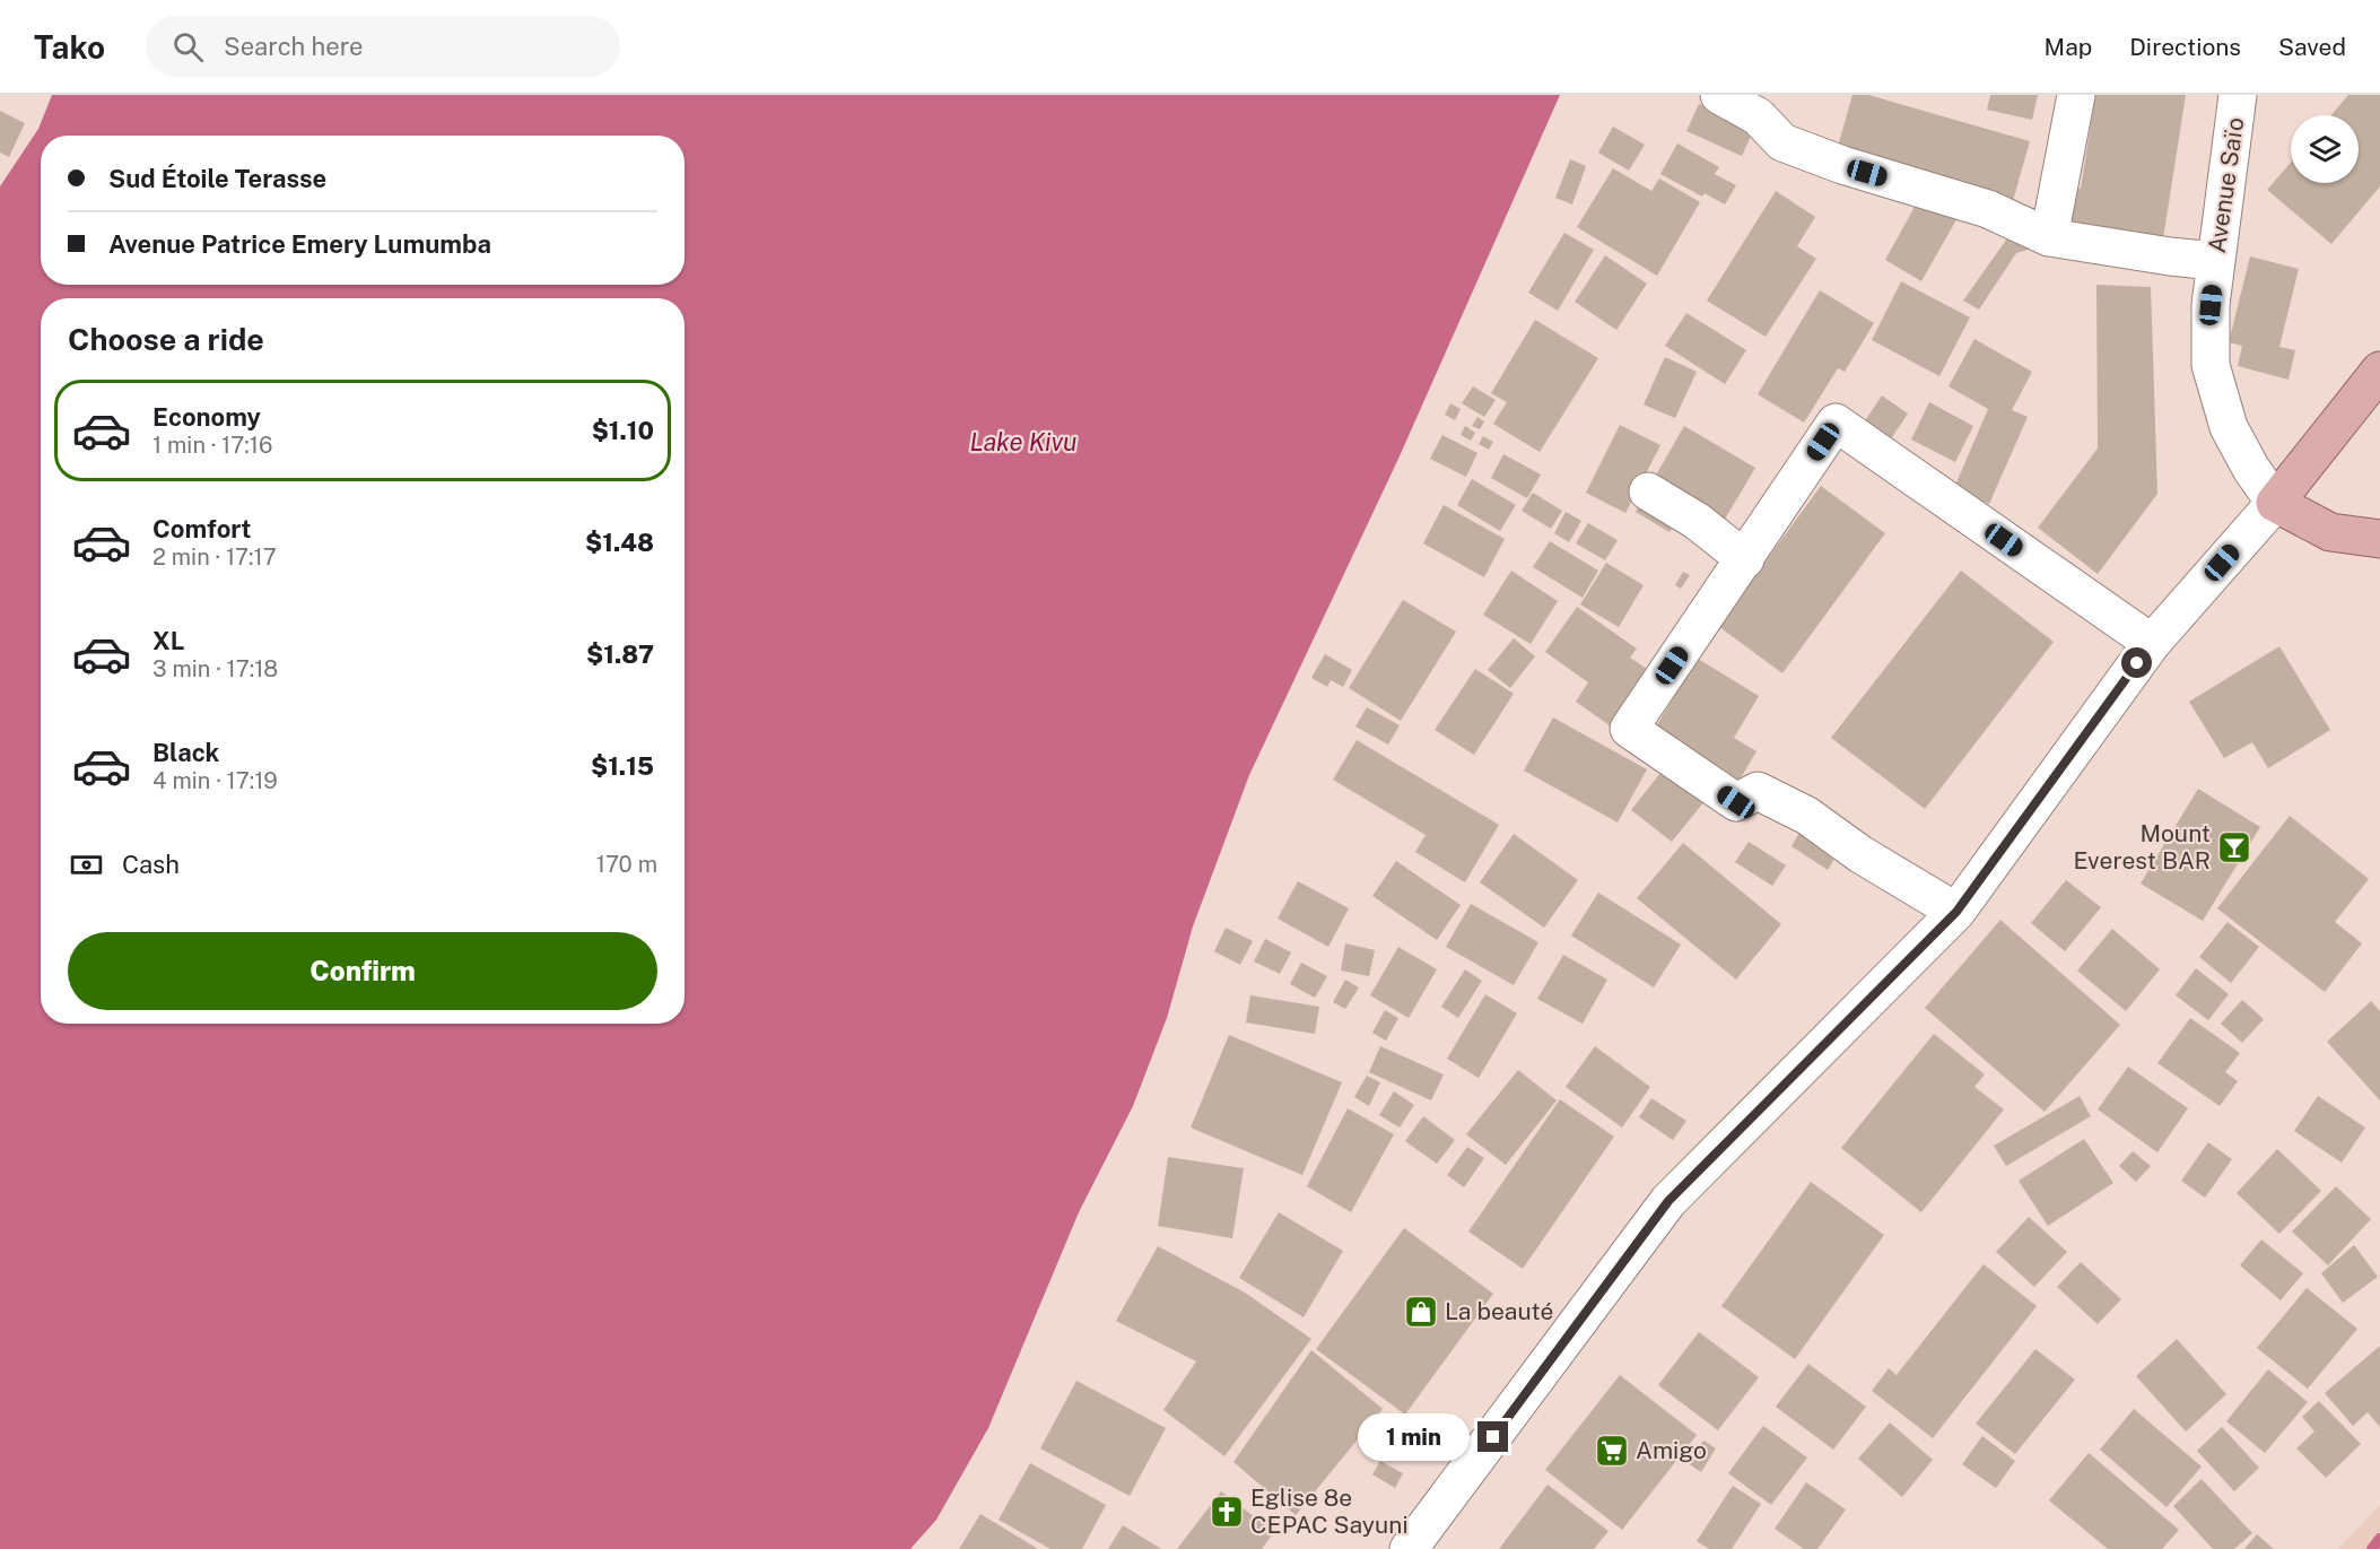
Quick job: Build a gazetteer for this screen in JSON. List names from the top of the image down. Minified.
{"streets":{"street":["Avenue Saïo"]},"water":["Lake Kivu"],"places":{"bar":["Mount Everest BAR"],"shop":["La beauté"],"supermarket":["Amigo"],"church":["Eglise 8e CEPAC Sayuni"]},"page":{"header":"Tako","search":"Search here","nav":["Map","Directions","Saved"],"banner":["Sud Étoile Terasse","Avenue Patrice Emery Lumumba"],"heading":"Choose a ride","list":[{"name":"Economy","note":"1 min · 17:16","value":"$1.10"},{"name":"Comfort","note":"2 min · 17:17","value":"$1.48"},{"name":"XL","note":"3 min · 17:18","value":"$1.87"},{"name":"Black","note":"4 min · 17:19","value":"$1.15"}],"pay":["Cash","170 m"],"buttons":"Confirm","bubble":"1 min"}}
